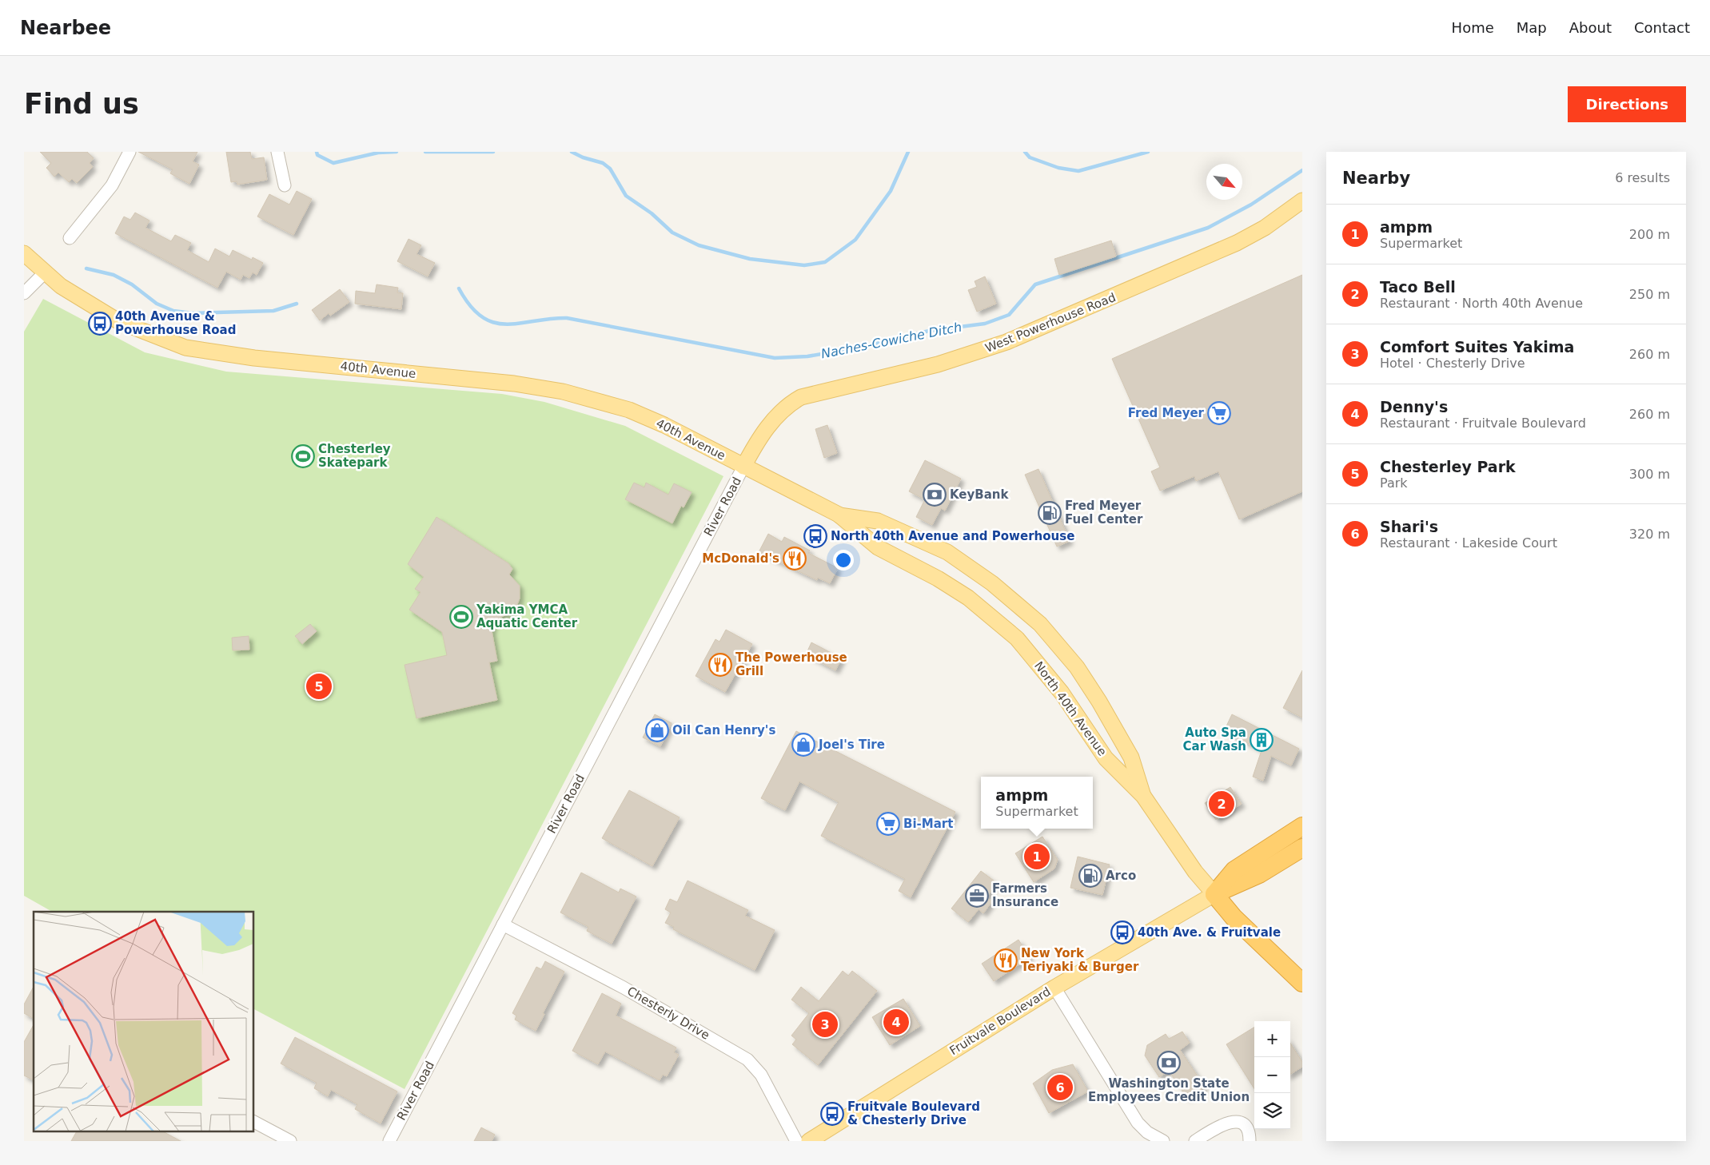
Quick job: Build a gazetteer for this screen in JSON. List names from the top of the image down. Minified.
{"streets":{"main road":["West Powerhouse Road","40th Avenue","North 40th Avenue","Fruitvale Boulevard"],"street":["River Road","Chesterly Drive"]},"crossings":[["West Powerhouse Road","40th Avenue"],["West Powerhouse Road","River Road"],["West Powerhouse Road","North 40th Avenue"],["40th Avenue","River Road"],["40th Avenue","North 40th Avenue"],["River Road","North 40th Avenue"],["River Road","Chesterly Drive"],["North 40th Avenue","Fruitvale Boulevard"]],"water":["Naches-Cowiche Ditch"],"places":{"bus stop":["40th Avenue & Powerhouse Road","North 40th Avenue and Powerhouse","40th Ave. & Fruitvale","Fruitvale Boulevard & Chesterly Drive"],"supermarket":["Fred Meyer","Bi-Mart"],"sports":["Chesterley Skatepark","Yakima YMCA Aquatic Center"],"bank":["KeyBank","Washington State Employees Credit Union"],"fuel station":["Fred Meyer Fuel Center","Arco"],"restaurant":["McDonald's","The Powerhouse Grill","New York Teriyaki & Burger"],"shop":["Oil Can Henry's","Joel's Tire"],"building":["Auto Spa Car Wash"],"office":["Farmers Insurance"]},"north":"bottom right","page":{"header":"Nearbee","nav":["Home","Map","About","Contact"],"buttons":"Directions","title":"Find us","heading":["Nearby","6 results"],"list":[{"mark":"1","name":"ampm","note":"Supermarket","value":"200 m"},{"mark":"2","name":"Taco Bell","note":"Restaurant · North 40th Avenue","value":"250 m"},{"mark":"3","name":"Comfort Suites Yakima","note":"Hotel · Chesterly Drive","value":"260 m"},{"mark":"4","name":"Denny's","note":"Restaurant · Fruitvale Boulevard","value":"260 m"},{"mark":"5","name":"Chesterley Park","note":"Park","value":"300 m"},{"mark":"6","name":"Shari's","note":"Restaurant · Lakeside Court","value":"320 m"}],"pins":["5","2","1","4","3","6"],"popup":["ampm","Supermarket"],"map_buttons":["+","−"]}}
